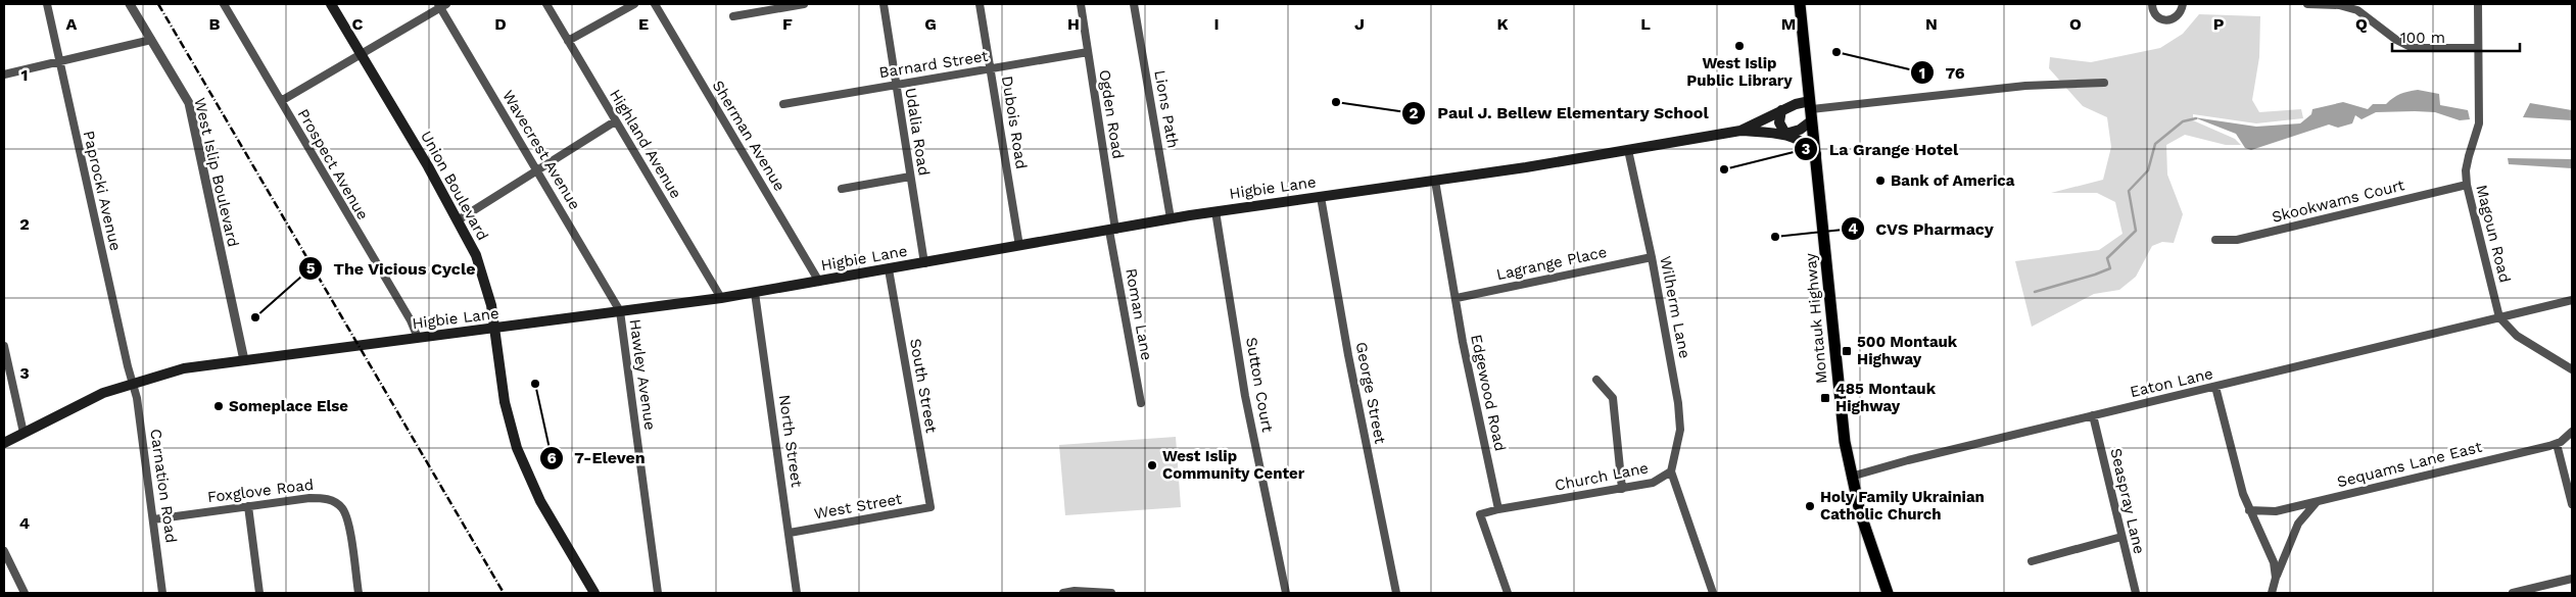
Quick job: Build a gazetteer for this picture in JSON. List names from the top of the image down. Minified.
{"streets":{"main road":["Union Boulevard","Higbie Lane","Montauk Highway"],"street":["Barnard Street","Lions Path","Ogden Road","Dubois Road","Udalia Road","Sherman Avenue","Highland Avenue","Wavecrest Avenue","Prospect Avenue","West Islip Boulevard","Paprocki Avenue","Skookwams Court","Magoun Road","Lagrange Place","Wilherm Lane","Roman Lane","Hawley Avenue","Eaton Lane","Sutton Court","South Street","George Street","Edgewood Road","North Street","Sequams Lane East","Church Lane","Carnation Road","Foxglove Road","Seaspray Lane","West Street"]},"crossings":[["Barnard Street","Ogden Road"],["Barnard Street","Dubois Road"],["Barnard Street","Udalia Road"],["Lions Path","Higbie Lane"],["Ogden Road","Higbie Lane"],["Ogden Road","Roman Lane"],["Dubois Road","Higbie Lane"],["Udalia Road","Higbie Lane"],["Sherman Avenue","Higbie Lane"],["Highland Avenue","Higbie Lane"],["Wavecrest Avenue","Higbie Lane"],["Wavecrest Avenue","Hawley Avenue"],["Prospect Avenue","Higbie Lane"],["West Islip Boulevard","Higbie Lane"],["Union Boulevard","Higbie Lane"],["Higbie Lane","Paprocki Avenue"],["Higbie Lane","Wilherm Lane"],["Higbie Lane","Roman Lane"],["Higbie Lane","Montauk Highway"],["Higbie Lane","Hawley Avenue"],["Higbie Lane","Sutton Court"],["Higbie Lane","South Street"],["Higbie Lane","George Street"],["Higbie Lane","Edgewood Road"],["Higbie Lane","North Street"],["Higbie Lane","Carnation Road"],["Paprocki Avenue","Carnation Road"],["Skookwams Court","Magoun Road"],["Magoun Road","Eaton Lane"],["Lagrange Place","Wilherm Lane"],["Lagrange Place","Edgewood Road"],["Wilherm Lane","Church Lane"],["Montauk Highway","Eaton Lane"],["Eaton Lane","Seaspray Lane"],["South Street","West Street"],["Edgewood Road","Church Lane"],["North Street","West Street"],["Carnation Road","Foxglove Road"]],"places":{"other":["West Islip Public Library","76","Paul J. Bellew Elementary School","La Grange Hotel","Bank of America","CVS Pharmacy","The Vicious Cycle","7-Eleven","Someplace Else","West Islip Community Center","Holy Family Ukrainian Catholic Church"],"transit":["500 Montauk Highway","485 Montauk Highway"]},"scale_bar":"100 m","grid":{"columns":["A","B","C","D","E","F","G","H","I","J","K","L","M","N","O","P","Q"],"rows":["1","2","3","4"]}}
